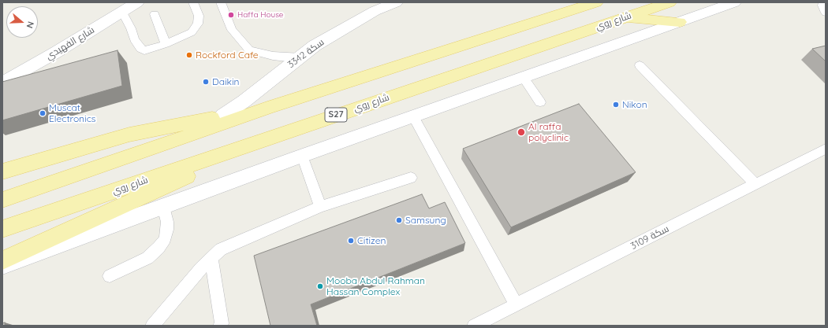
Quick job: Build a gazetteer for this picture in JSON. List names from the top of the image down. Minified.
{"streets":{"main road":["شارع روي","شارع الفهيدي","سكة 3342","S27"],"lane":["سكة 3109"]},"places":["Haffa House","Rockford Cafe","Daikin","Nikon","Muscat Electronics","Al raffa polyclinic","Samsung","Citizen","Mooba Abdul Rahman Hassan Complex"],"north":"right"}
